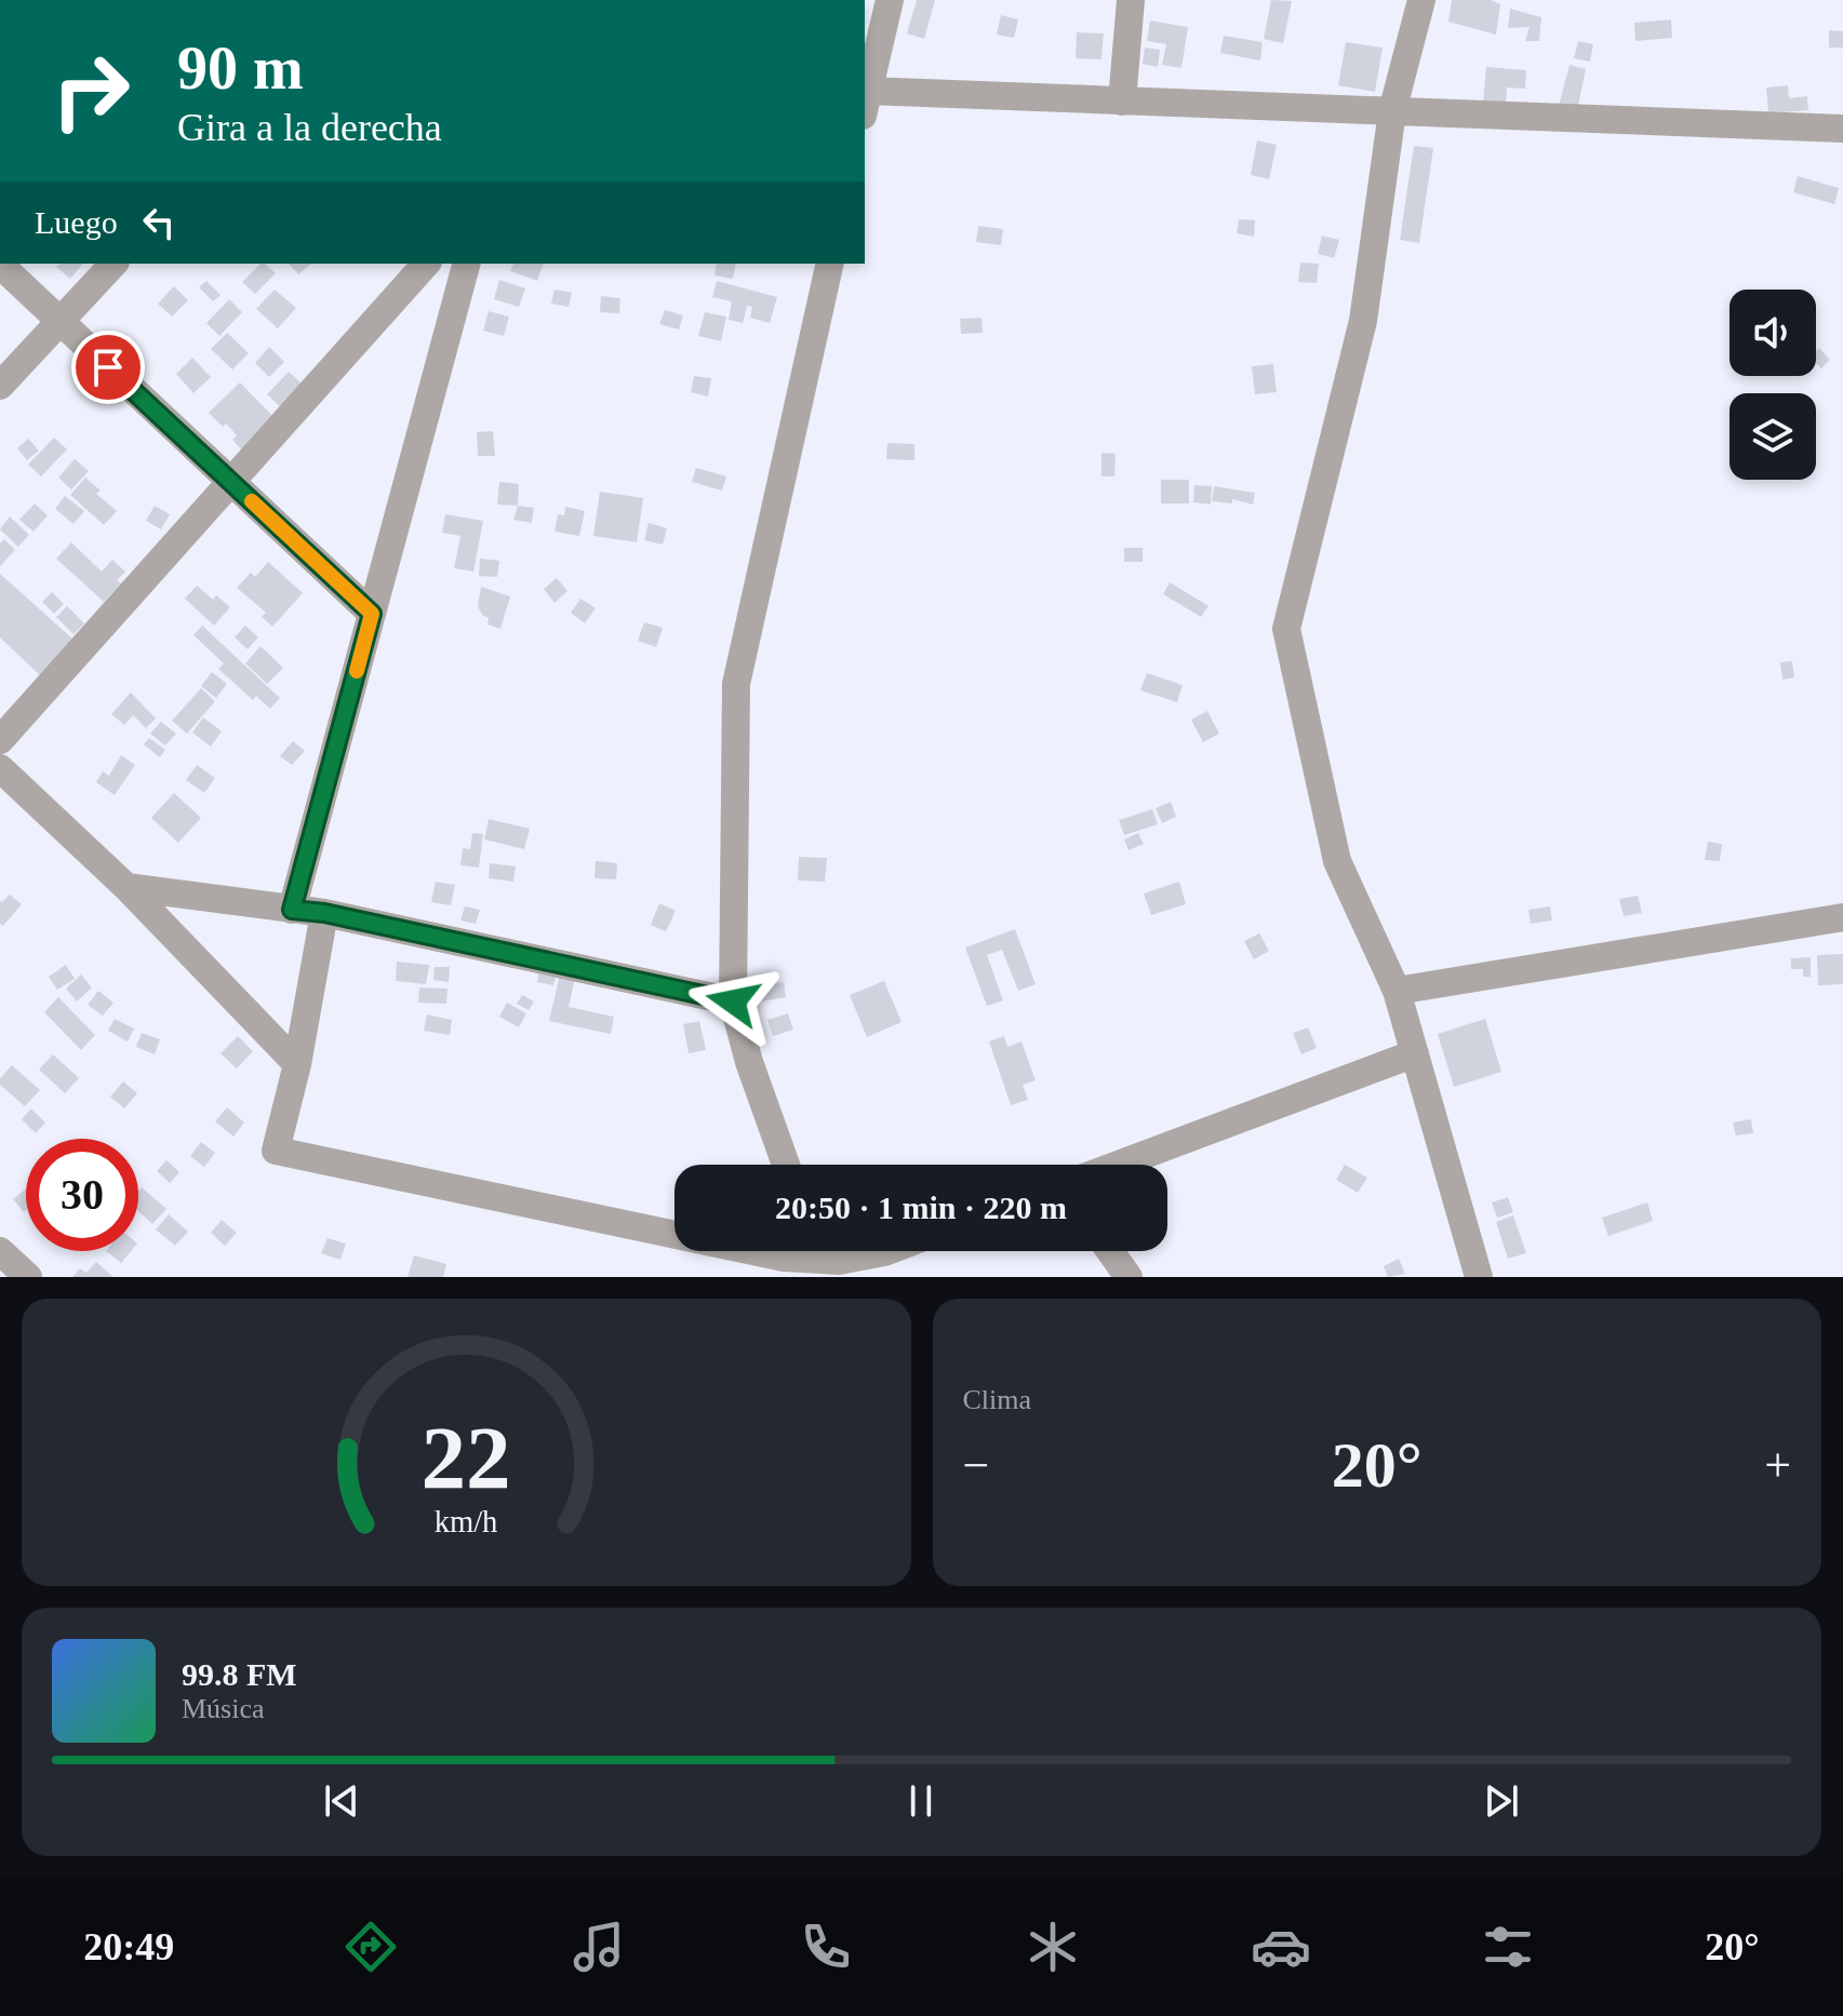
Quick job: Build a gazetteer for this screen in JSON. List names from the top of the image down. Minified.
{"page":{"turn":["90 m","Gira a la derecha"],"then":"Luego","limit":"30","trip":"20:50 · 1 min · 220 m","tile":"Clima","heat":["−","20°","+"],"song":["99.8 FM","Música"],"tabs":["20:49","20°"],"gauge":["22","km/h"]}}
